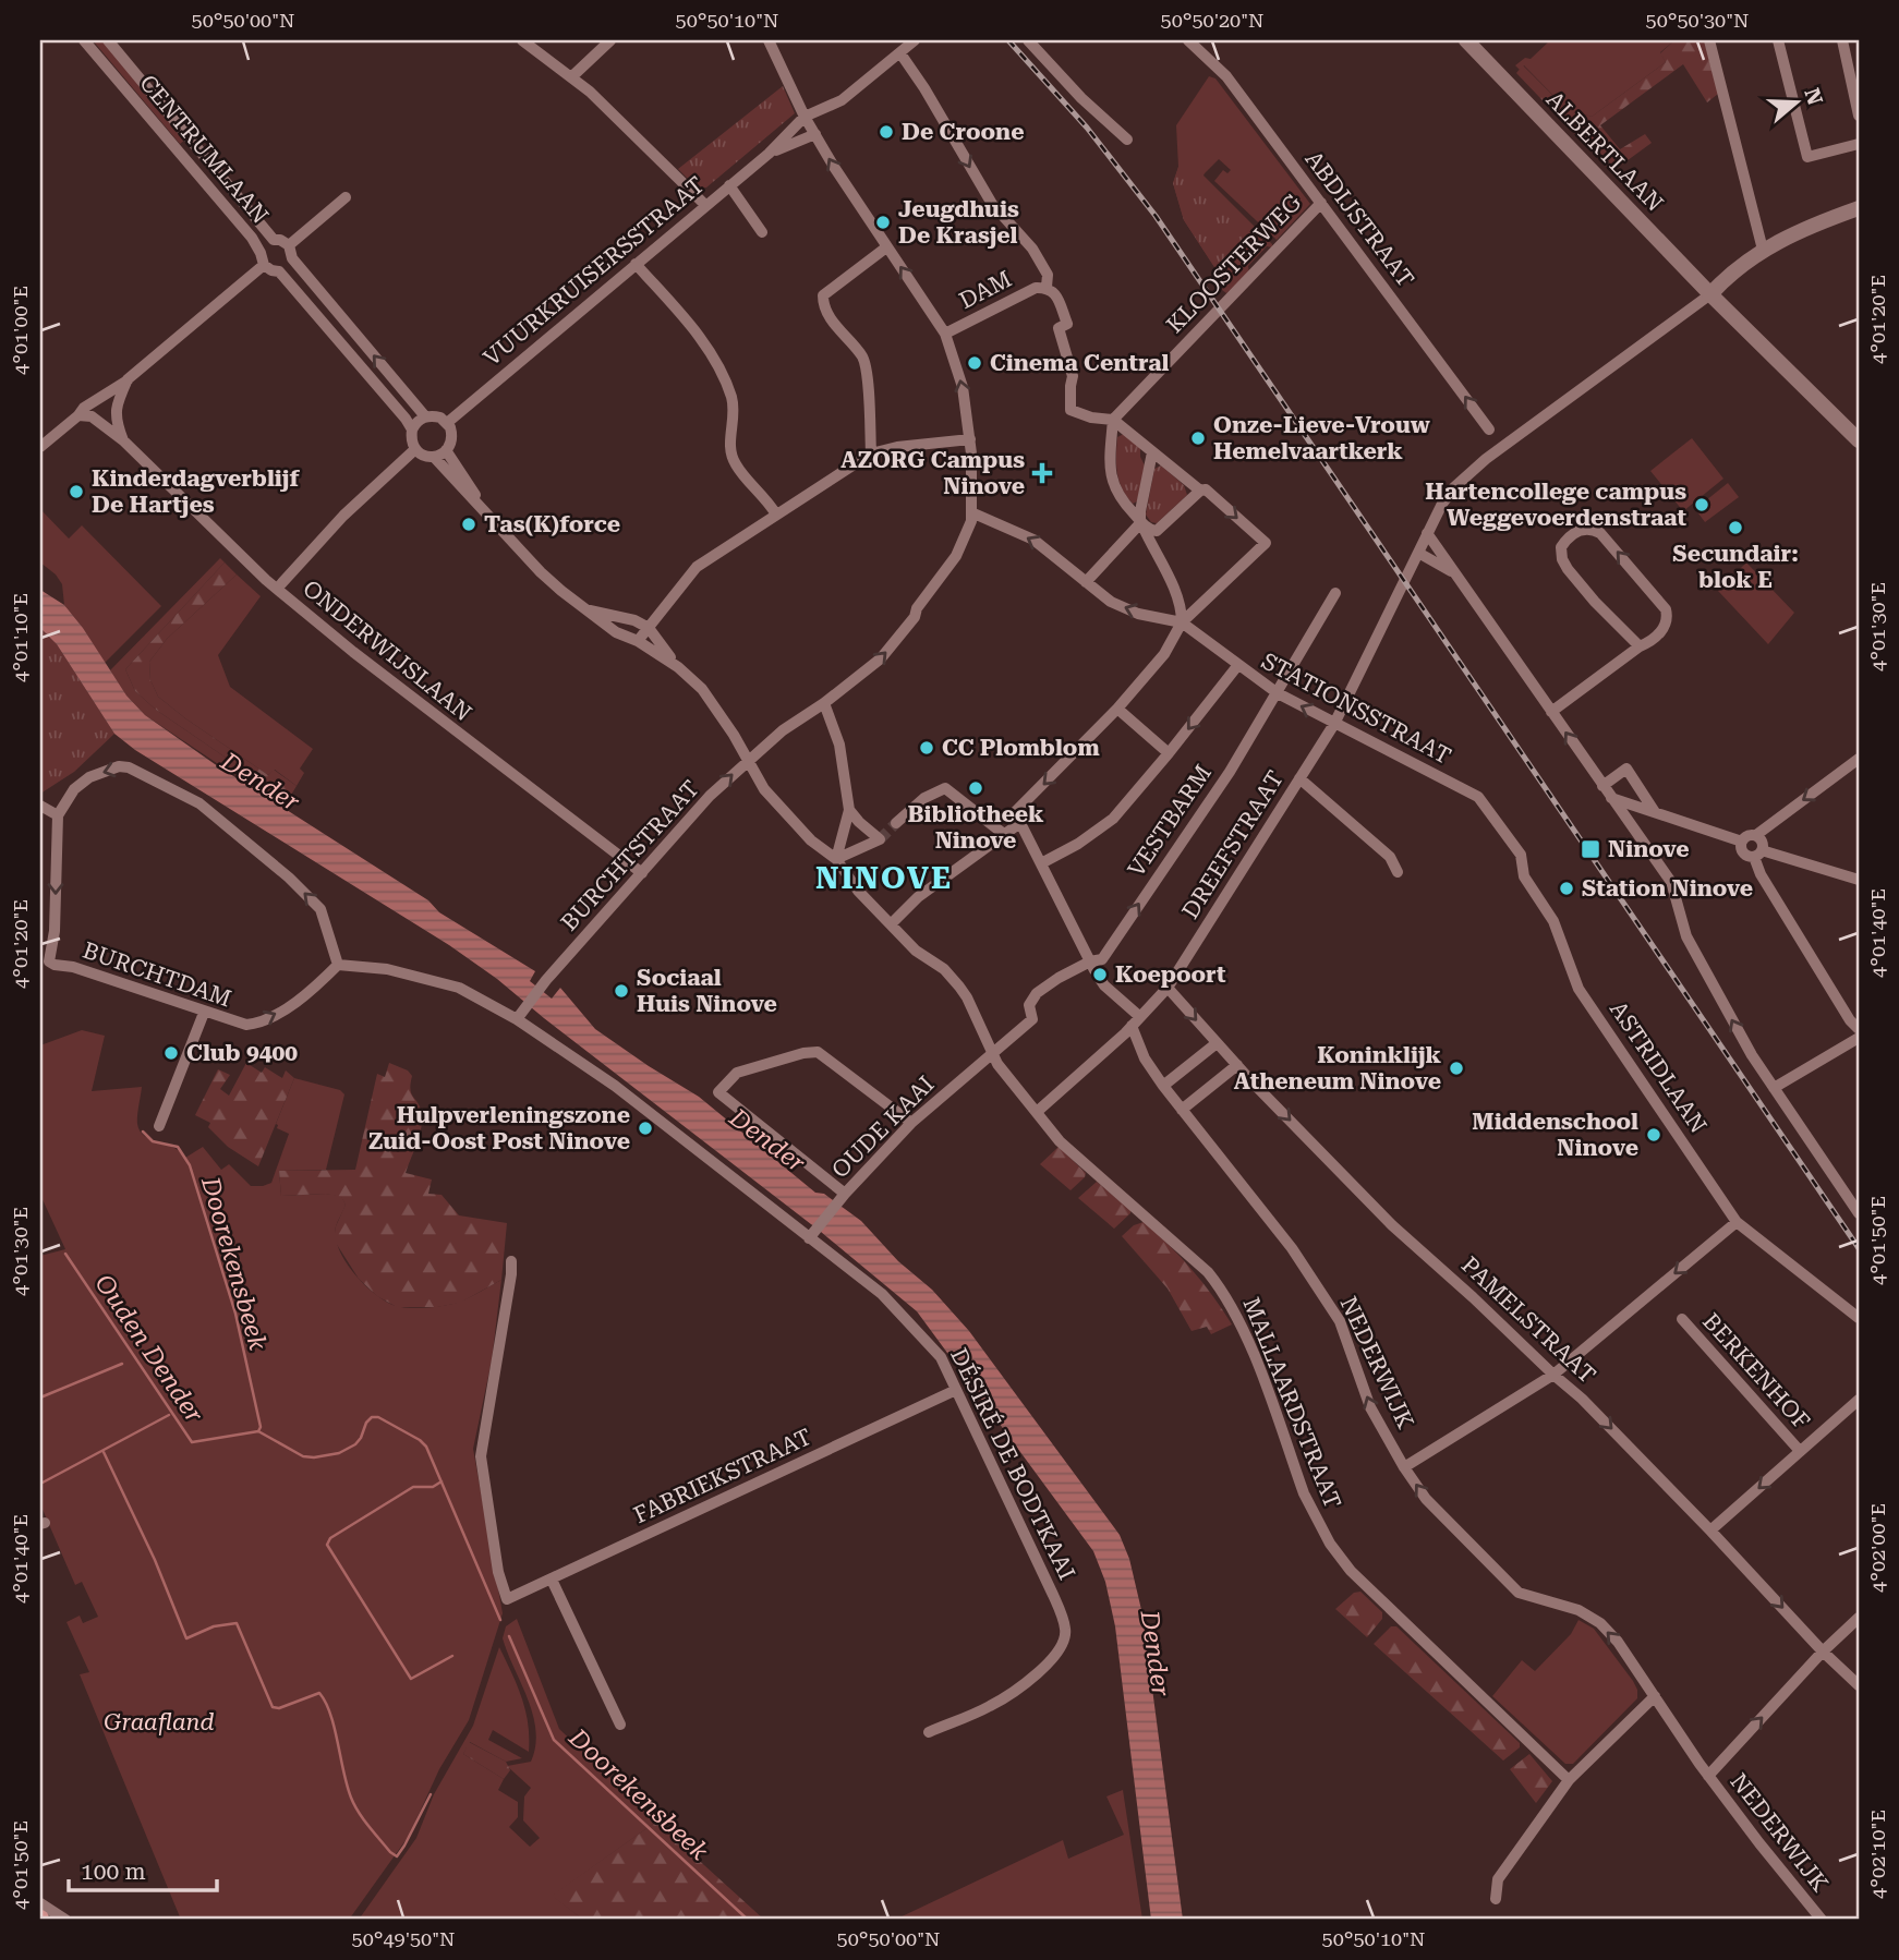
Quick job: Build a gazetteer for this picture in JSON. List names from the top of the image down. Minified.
{"streets":{"main road":["ALBERTLAAN"],"street":["CENTRUMLAAN","ABDIJSTRAAT","KLOOSTERWEG","VUURKRUISERSSTRAAT","DAM","ONDERWIJSLAAN","STATIONSSTRAAT","VESTBARM","DREEFSTRAAT","BURCHTSTRAAT","BURCHTDAM","ASTRIDLAAN","OUDE KAAI","PAMELSTRAAT","NEDERWIJK","BERKENHOF","MALLAARDSTRAAT","DÉSIRÉ DE BODTKAAI","FABRIEKSTRAAT"]},"crossings":[["ALBERTLAAN","DREEFSTRAAT"],["ABDIJSTRAAT","KLOOSTERWEG"],["ABDIJSTRAAT","DREEFSTRAAT"],["KLOOSTERWEG","DAM"],["VUURKRUISERSSTRAAT","BURCHTSTRAAT"],["DAM","BURCHTSTRAAT"],["ONDERWIJSLAAN","BURCHTSTRAAT"],["STATIONSSTRAAT","VESTBARM"],["STATIONSSTRAAT","DREEFSTRAAT"],["STATIONSSTRAAT","ASTRIDLAAN"],["VESTBARM","OUDE KAAI"],["VESTBARM","MALLAARDSTRAAT"],["DREEFSTRAAT","PAMELSTRAAT"],["DREEFSTRAAT","NEDERWIJK"],["DREEFSTRAAT","MALLAARDSTRAAT"],["BURCHTSTRAAT","MALLAARDSTRAAT"],["BURCHTSTRAAT","DÉSIRÉ DE BODTKAAI"],["BURCHTDAM","DÉSIRÉ DE BODTKAAI"],["OUDE KAAI","MALLAARDSTRAAT"],["OUDE KAAI","DÉSIRÉ DE BODTKAAI"],["DÉSIRÉ DE BODTKAAI","FABRIEKSTRAAT"]],"one_way":["ABDIJSTRAAT","BURCHTSTRAAT","BURCHTDAM","PAMELSTRAAT","NEDERWIJK"],"districts":["NINOVE"],"water":["Dender","Doorekensbeek","Ouden Dender"],"parks":["Graafland"],"places":{"other":["De Croone","Jeugdhuis De Krasjel","Cinema Central","Onze-Lieve-Vrouw Hemelvaartkerk","Kinderdagverblijf De Hartjes","Hartencollege campus Weggevoerdenstraat","Tas(K)force","Secundair: blok E","CC Plomblom","Bibliotheek Ninove","Station Ninove","Koepoort","Sociaal Huis Ninove","Club 9400","Koninklijk Atheneum Ninove","Hulpverleningszone Zuid-Oost Post Ninove","Middenschool Ninove"],"health":["AZORG Campus Ninove"],"transit":["Ninove"]},"scale_bar":"100 m","north":"right","coordinates":["50°50'00\"N","50°50'10\"N","50°50'20\"N","50°50'30\"N","4°01'20\"E","4°01'00\"E","4°01'30\"E","4°01'10\"E","4°01'40\"E","4°01'50\"E","4°02'00\"E","4°02'10\"E","50°49'50\"N"]}
